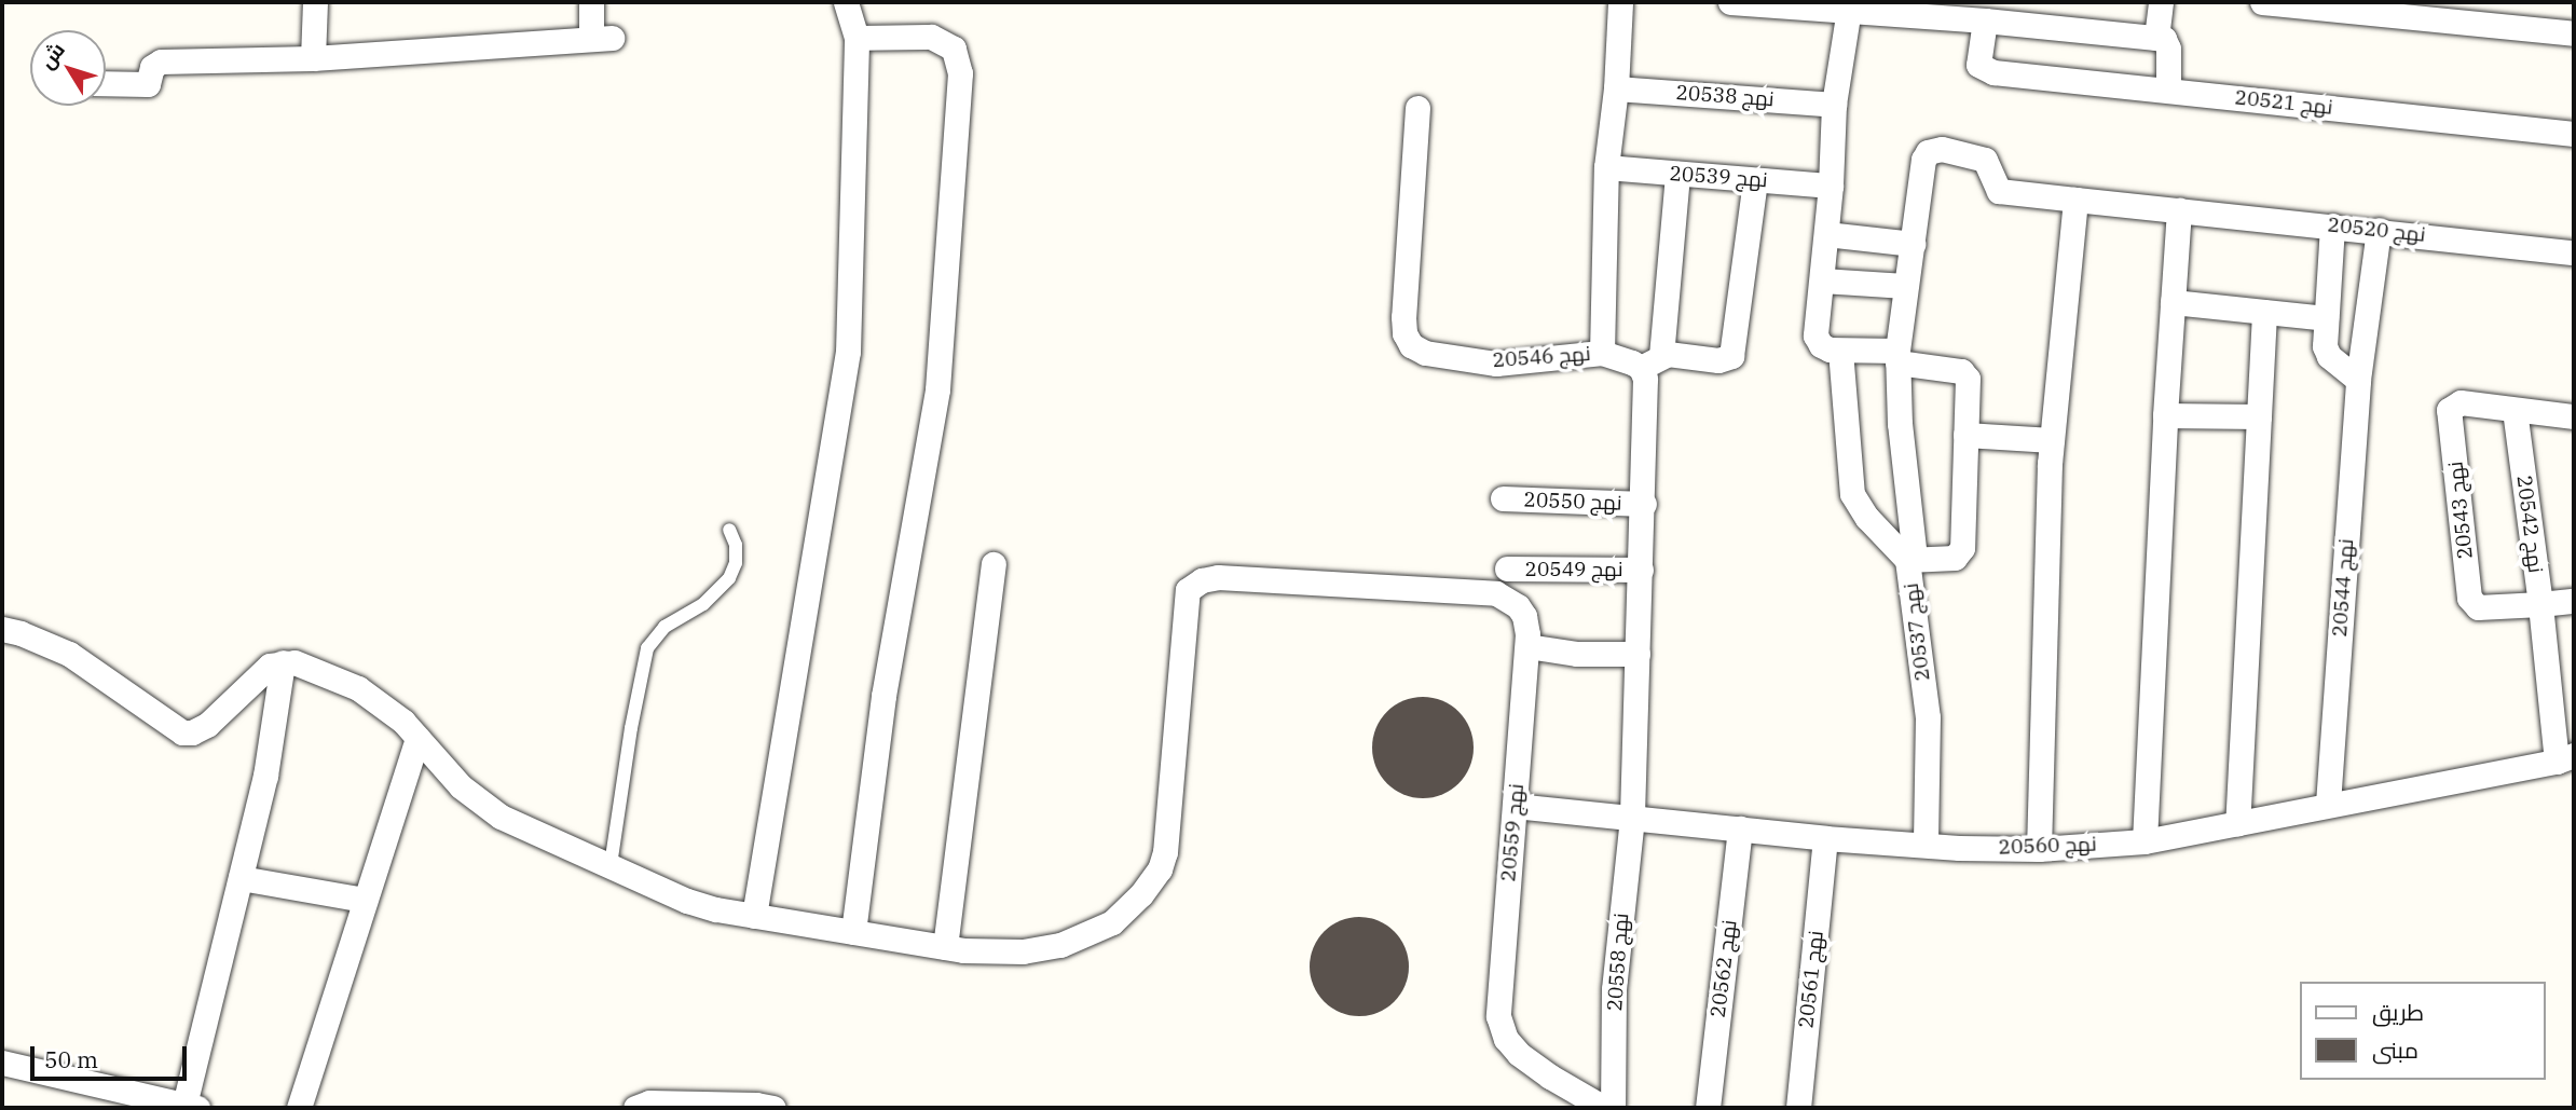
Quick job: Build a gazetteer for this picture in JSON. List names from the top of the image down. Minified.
{"streets":{"street":["نهج 20538","نهج 20521","نهج 20539","نهج 20520","نهج 20546","نهج 20550","نهج 20543","نهج 20542","نهج 20549","نهج 20544","نهج 20537","نهج 20559","نهج 20560","نهج 20558","نهج 20562","نهج 20561"]},"crossings":[["نهج 20539","نهج 20546"],["نهج 20520","نهج 20544"],["نهج 20543","نهج 20542"],["نهج 20542","نهج 20560"],["نهج 20544","نهج 20560"],["نهج 20537","نهج 20560"],["نهج 20559","نهج 20560"],["نهج 20560","نهج 20558"],["نهج 20560","نهج 20562"],["نهج 20560","نهج 20561"]],"legend":["طريق","مبنى"],"scale_bar":"50 m","north":"top left"}
